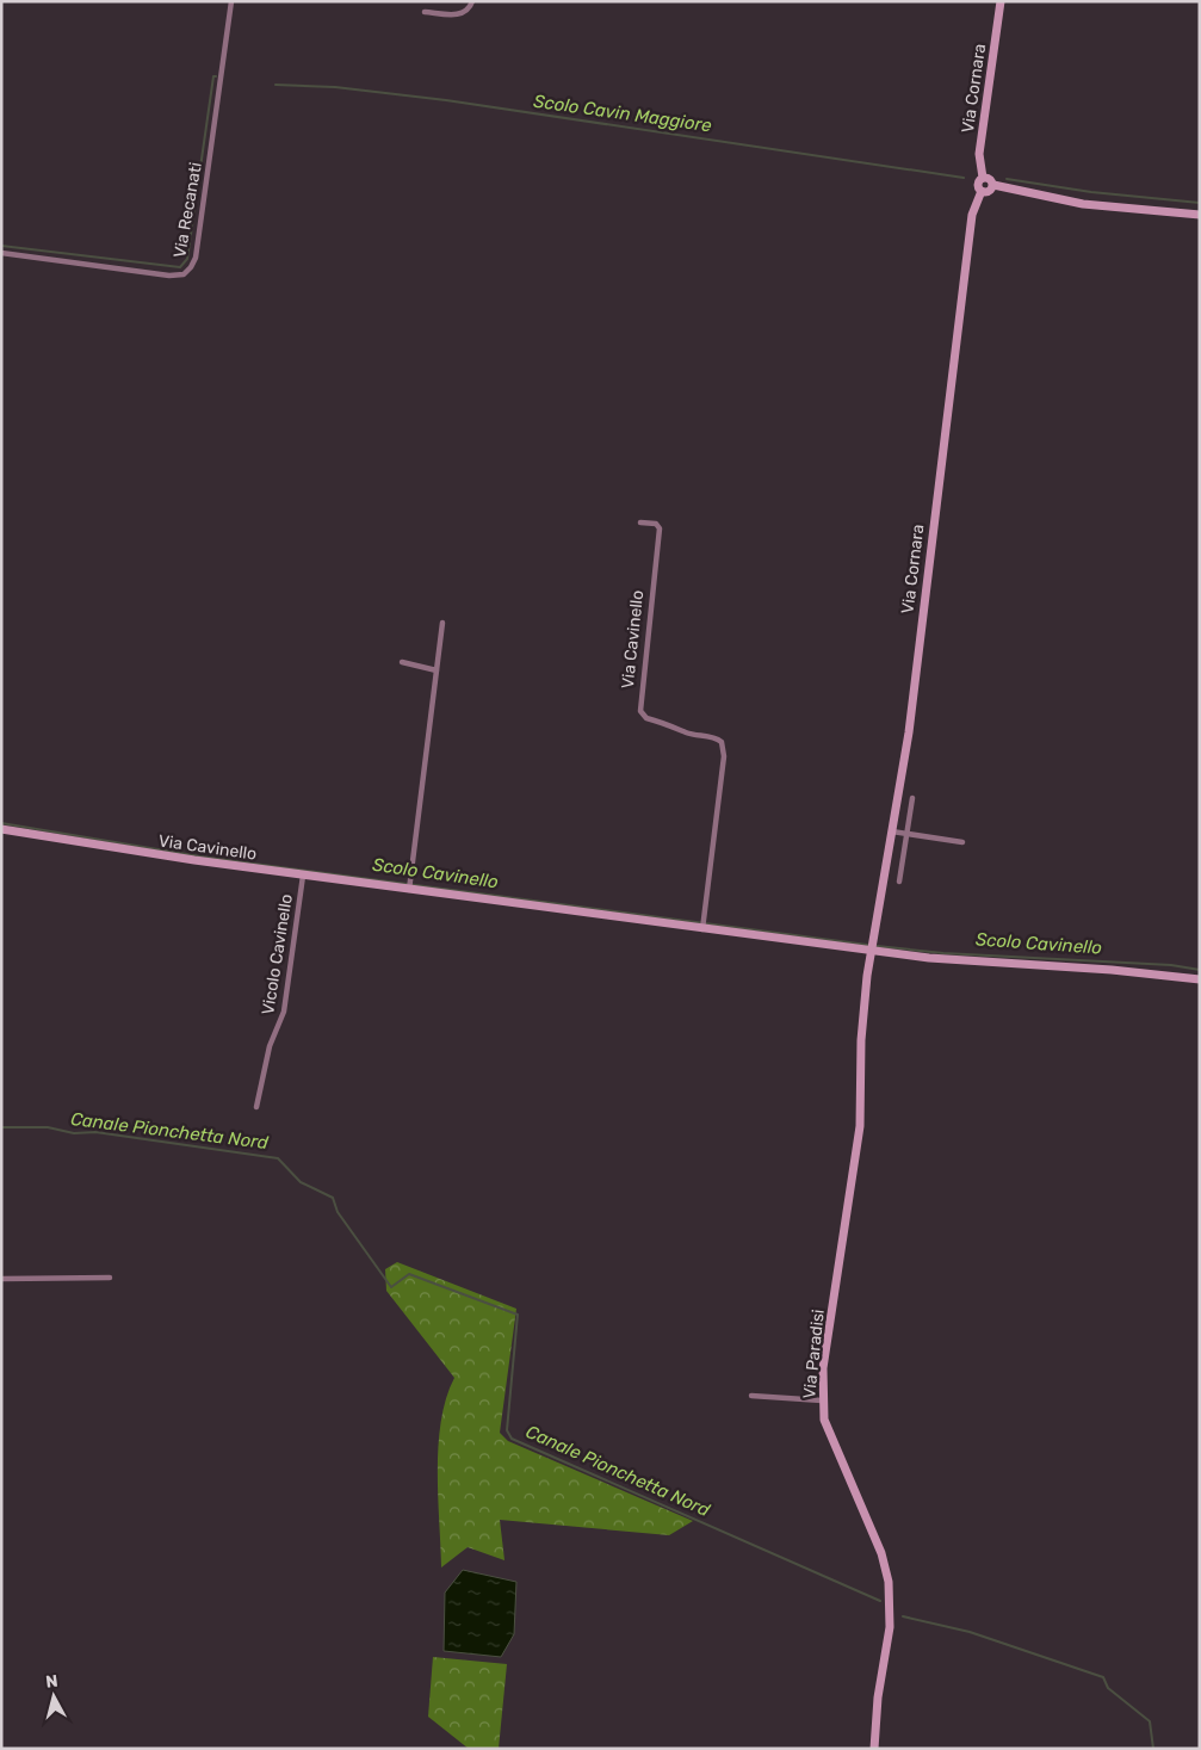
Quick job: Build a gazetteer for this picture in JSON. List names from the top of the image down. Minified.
{"streets":{"street":["Via Cornara","Via Recanati","Via Cavinello","Vicolo Cavinello","Via Paradisi"]},"crossings":[["Via Cornara","Via Cavinello"],["Via Cornara","Via Paradisi"],["Via Cavinello","Vicolo Cavinello"],["Via Cavinello","Via Paradisi"]],"water":["Scolo Cavin Maggiore","Scolo Cavinello","Canale Pionchetta Nord"],"north":"top"}
